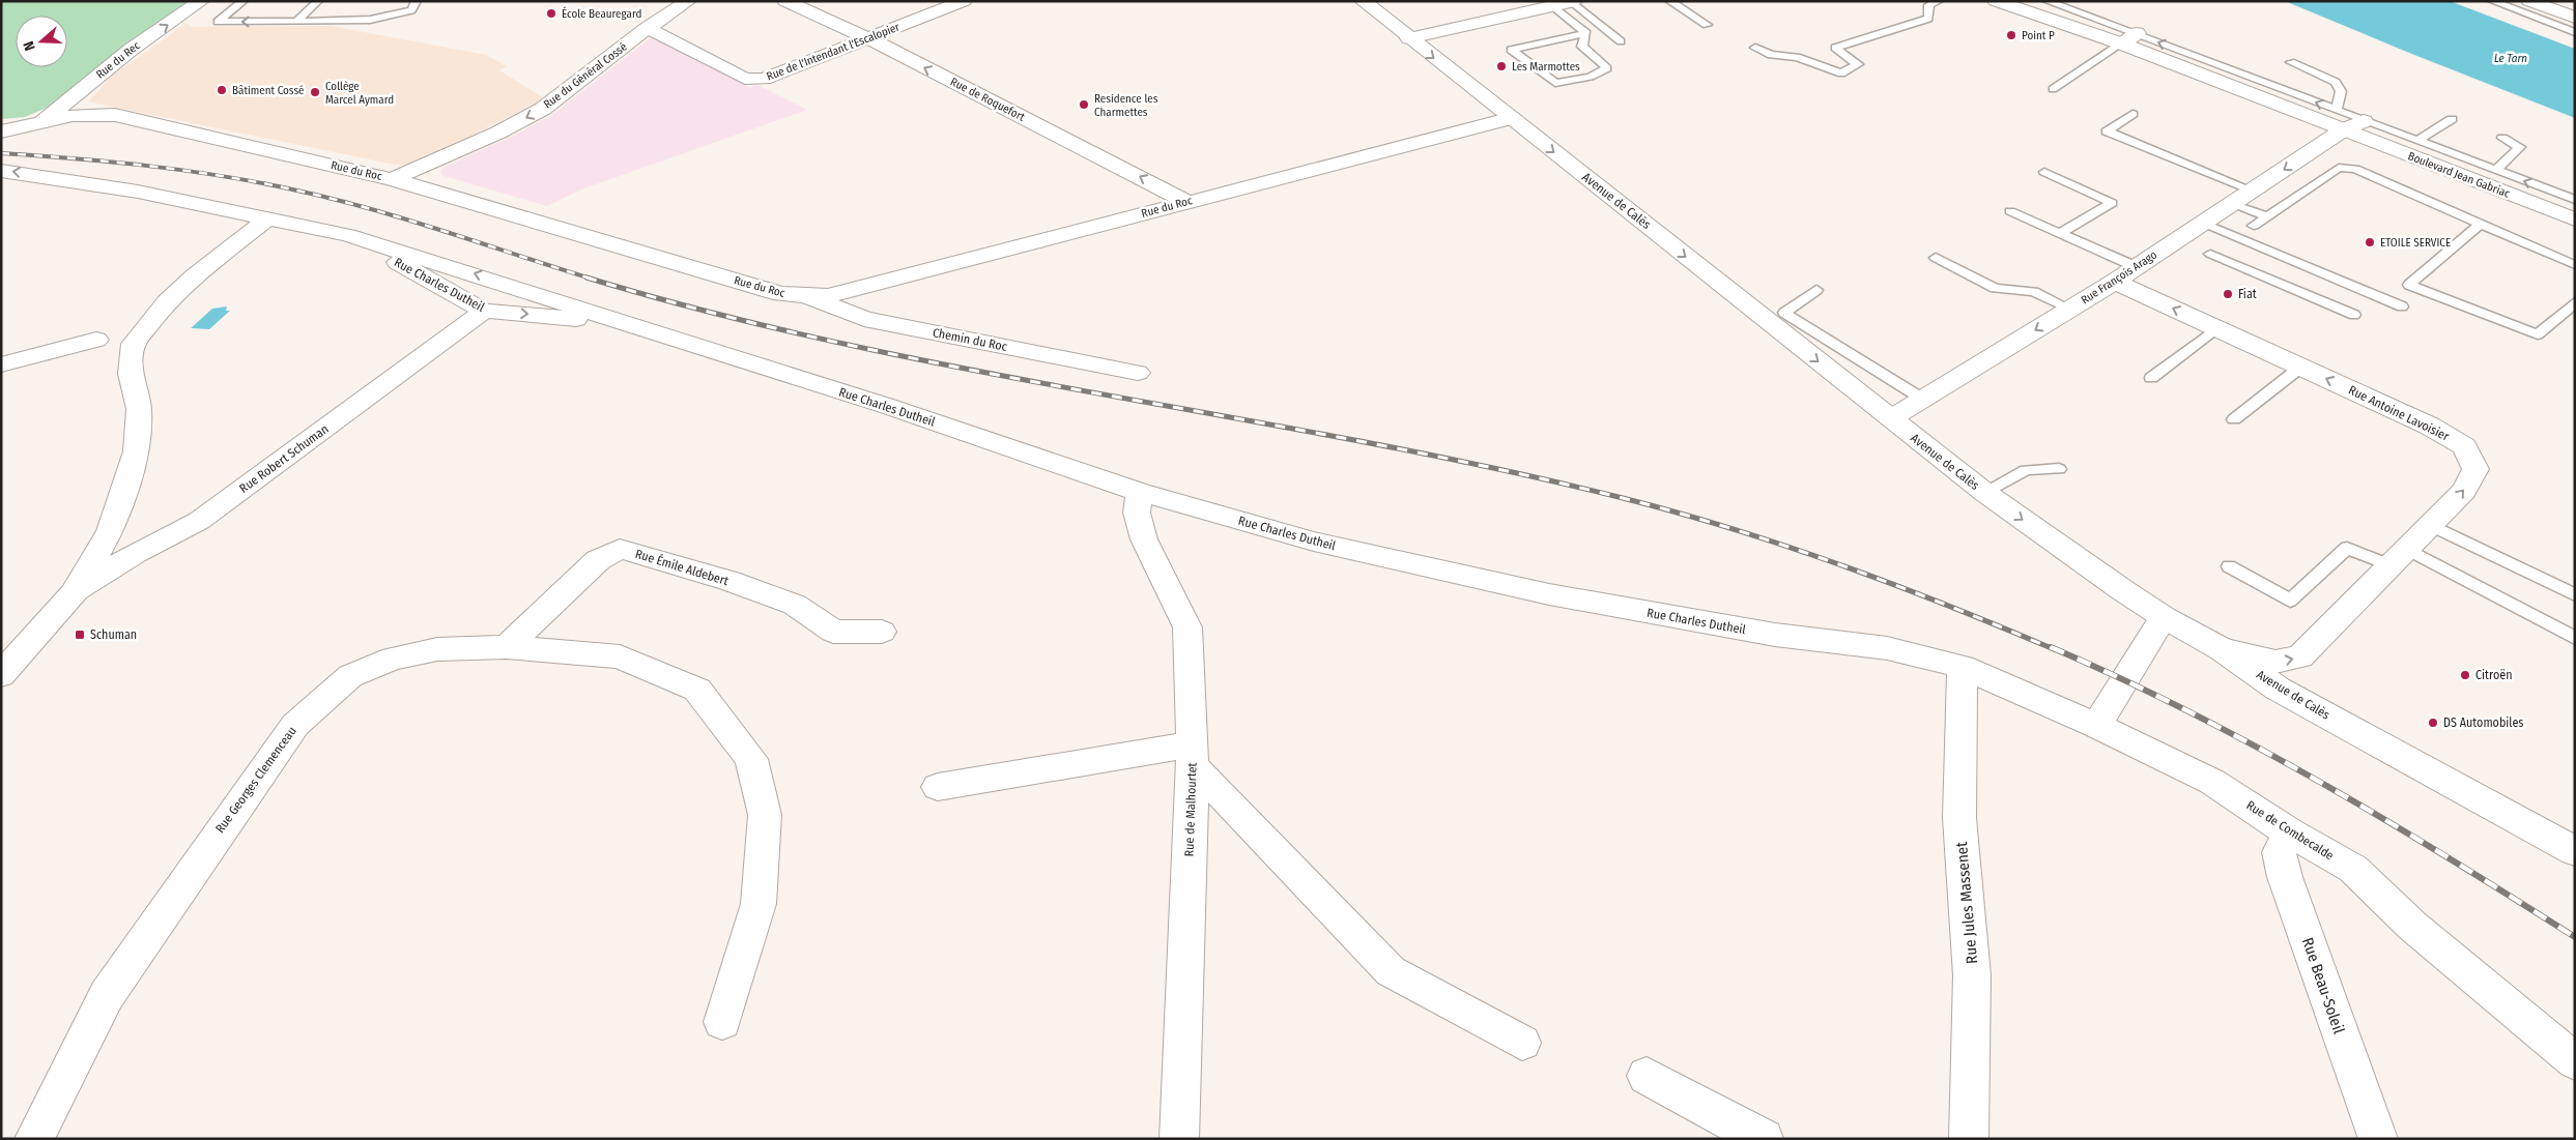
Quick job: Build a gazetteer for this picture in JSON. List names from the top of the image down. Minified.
{"streets":{"street":["Rue de l'Intendant l'Escalopier","Rue du Rec","Rue du Général Cossé","Rue de Roquefort","Rue du Roc","Boulevard Jean Gabriac","Avenue de Calès","Rue François Arago","Rue Charles Dutheil","Chemin du Roc","Rue Antoine Lavoisier","Rue Robert Schuman","Rue Émile Aldebert","Rue Georges Clemenceau","Rue de Malhourtet","Rue de Combecalde","Rue Jules Massenet","Rue Beau-Soleil"]},"crossings":[["Rue de l'Intendant l'Escalopier","Rue du Général Cossé"],["Rue de l'Intendant l'Escalopier","Rue de Roquefort"],["Rue du Rec","Rue du Roc"],["Rue du Rec","Rue Charles Dutheil"],["Rue du Général Cossé","Rue du Roc"],["Rue de Roquefort","Rue du Roc"],["Rue du Roc","Avenue de Calès"],["Rue du Roc","Chemin du Roc"],["Boulevard Jean Gabriac","Rue François Arago"],["Avenue de Calès","Rue François Arago"],["Avenue de Calès","Rue Antoine Lavoisier"],["Rue François Arago","Rue Antoine Lavoisier"],["Rue Charles Dutheil","Rue Robert Schuman"],["Rue Charles Dutheil","Rue de Malhourtet"],["Rue Charles Dutheil","Rue de Combecalde"],["Rue Charles Dutheil","Rue Jules Massenet"],["Rue Émile Aldebert","Rue Georges Clemenceau"],["Rue de Combecalde","Rue Jules Massenet"],["Rue de Combecalde","Rue Beau-Soleil"]],"one_way":["Rue du Rec","Rue du Général Cossé","Rue de Roquefort","Avenue de Calès","Rue François Arago"],"water":["Le Tarn"],"places":{"other":["École Beauregard","Point P","Les Marmottes","Bâtiment Cossé","Collège Marcel Aymard","Residence les Charmettes","ETOILE SERVICE","Fiat","Citroën","DS Automobiles"],"transit":["Schuman"]},"north":"left"}
